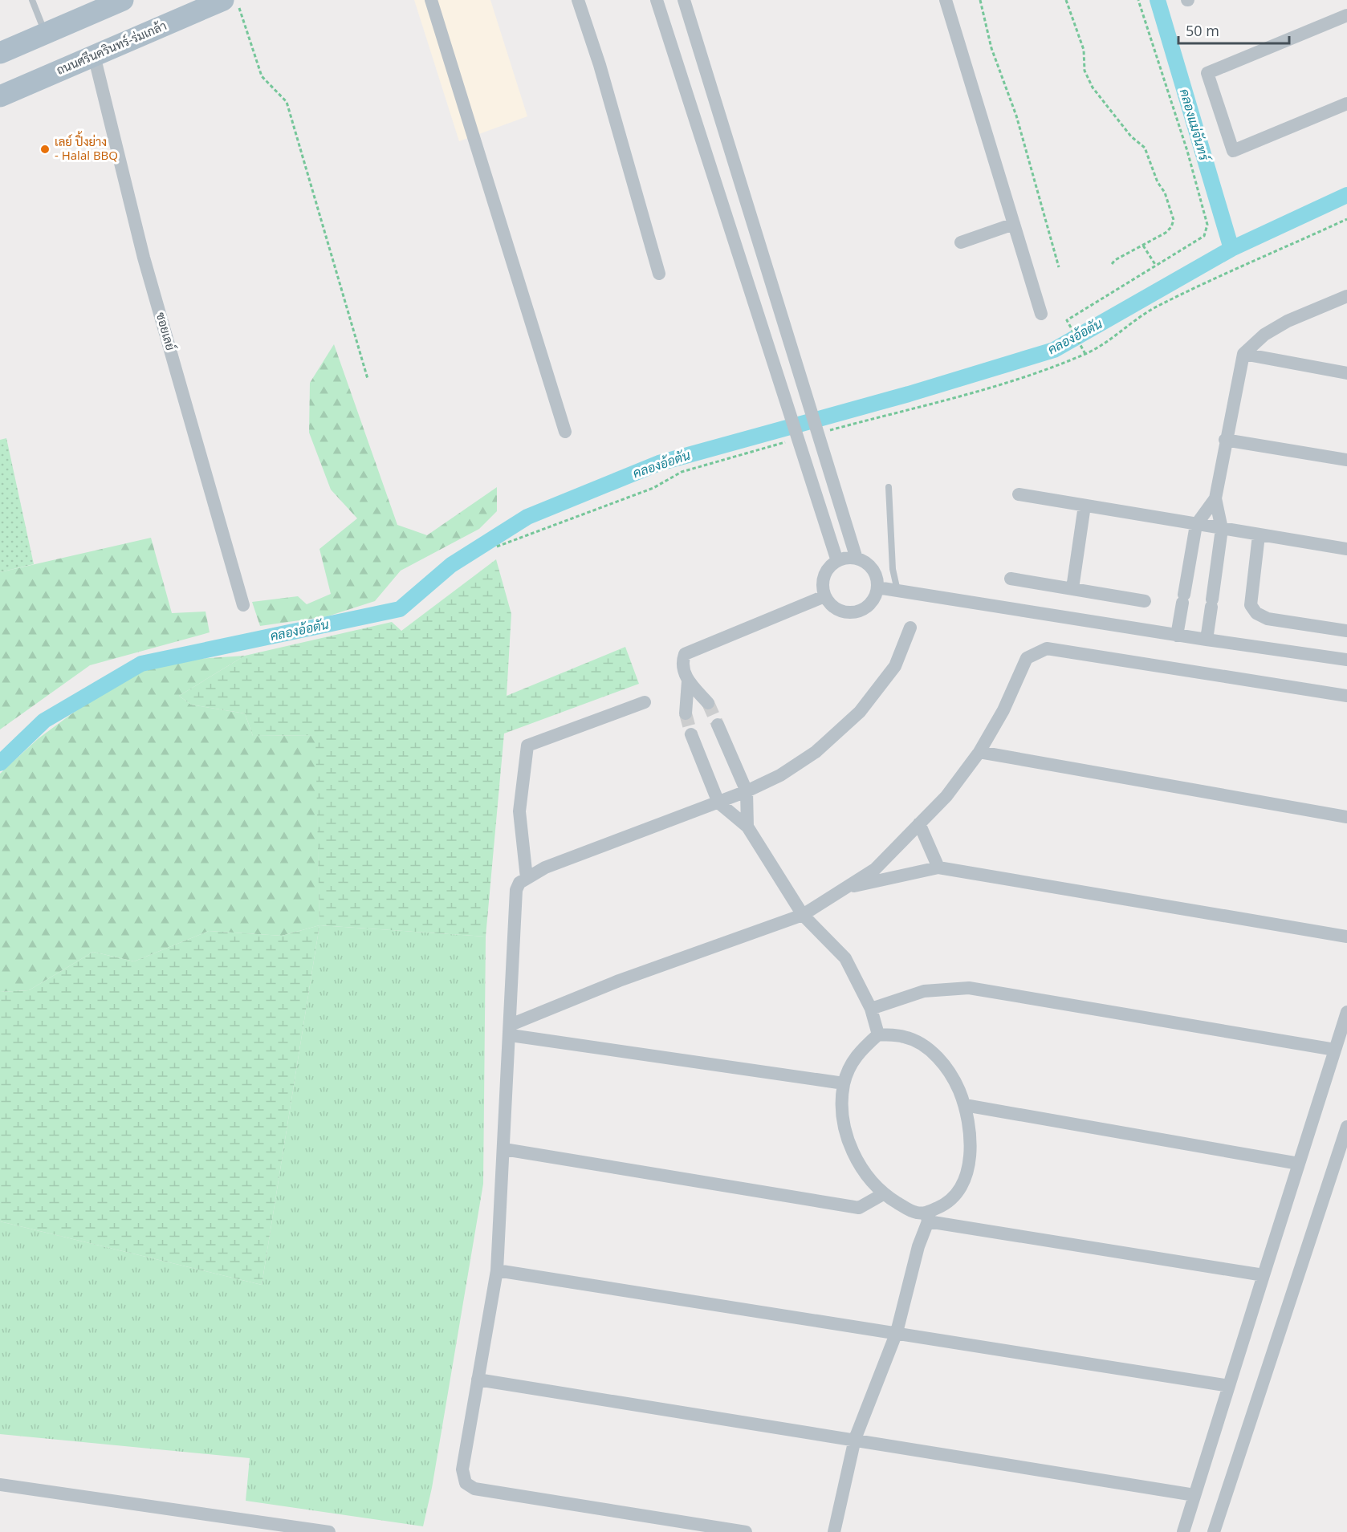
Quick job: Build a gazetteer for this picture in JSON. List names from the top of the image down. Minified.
{"streets":{"main road":["ถนนศรีนครินทร์-ร่มเกล้า"],"street":["ซอยเลย์"]},"crossings":[["ถนนศรีนครินทร์-ร่มเกล้า","ซอยเลย์"]],"water":["คลองแม่จันทร์","คลองอ้อตัน"],"places":["เลย์ ปิ้งย่าง - Halal BBQ"],"scale_bar":"50 m"}
